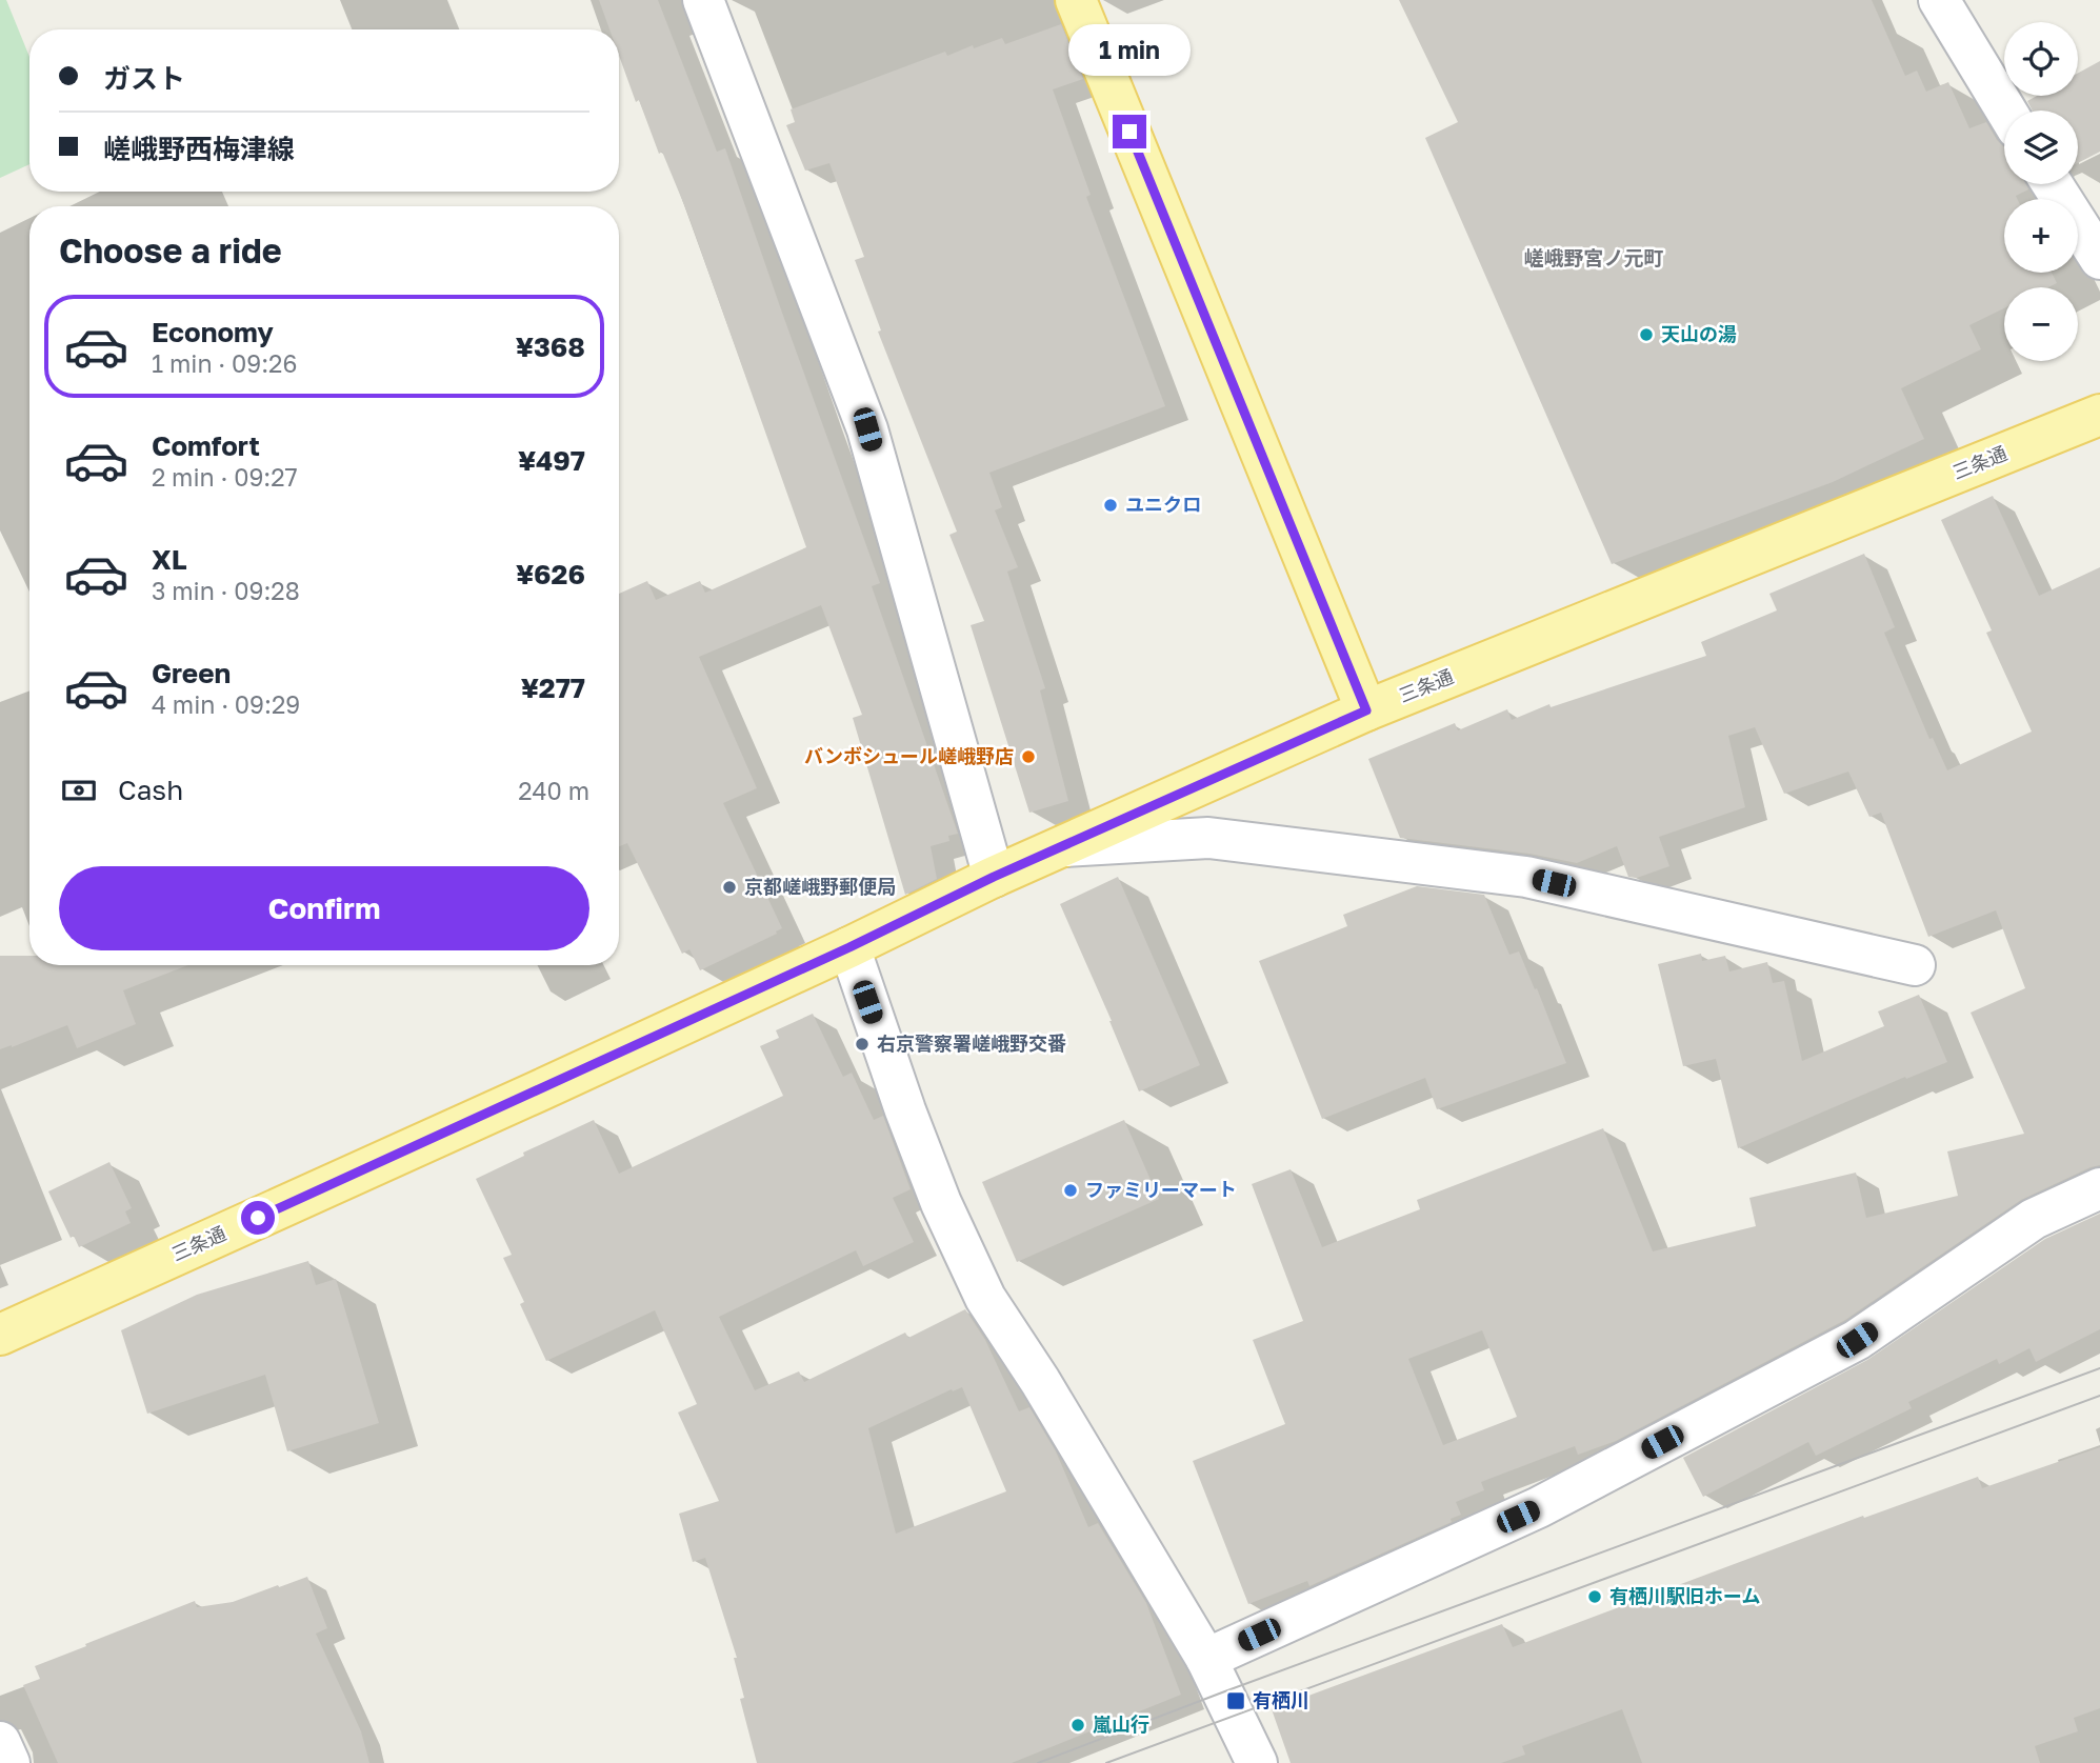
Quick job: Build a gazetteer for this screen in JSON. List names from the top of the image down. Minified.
{"streets":{"main road":["三条通"]},"districts":["嵯峨野宮ノ元町"],"places":{"other":["天山の湯","ユニクロ","バンボシュール嵯峨野店","京都嵯峨野郵便局","右京警察署嵯峨野交番","ファミリーマート","有栖川駅旧ホーム","嵐山行"],"transit":["有栖川"]},"page":{"map_buttons":["+","−"],"bubble":"1 min","banner":["ガスト","嵯峨野西梅津線"],"heading":"Choose a ride","list":[{"name":"Economy","note":"1 min · 09:26","value":"¥368"},{"name":"Comfort","note":"2 min · 09:27","value":"¥497"},{"name":"XL","note":"3 min · 09:28","value":"¥626"},{"name":"Green","note":"4 min · 09:29","value":"¥277"}],"pay":["Cash","240 m"],"buttons":"Confirm"}}
